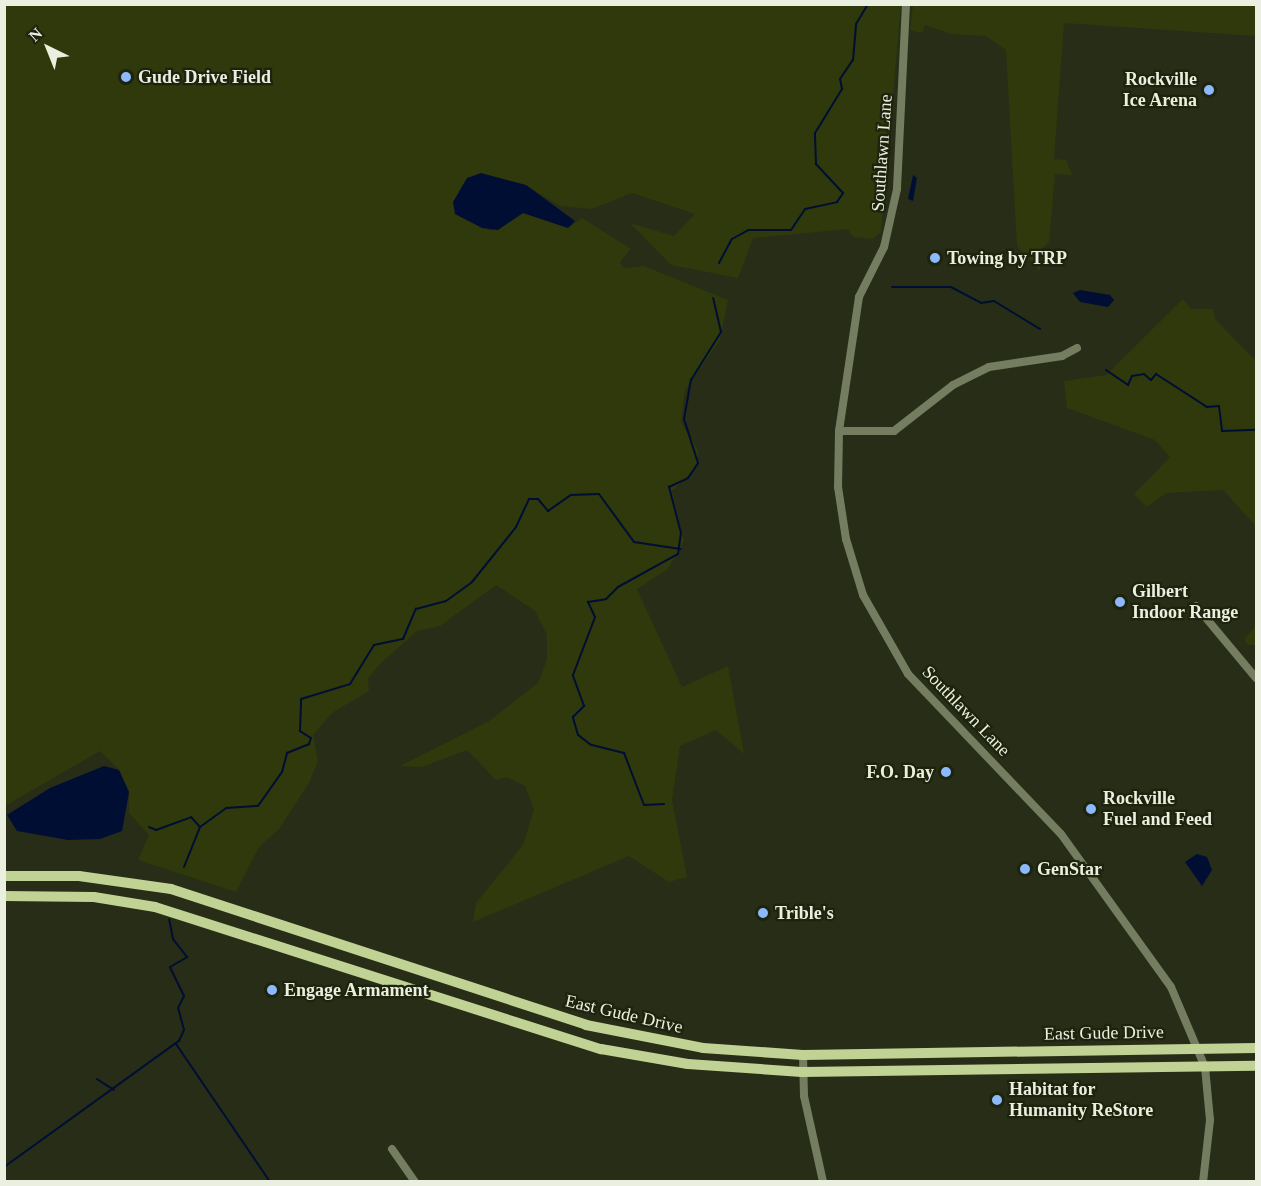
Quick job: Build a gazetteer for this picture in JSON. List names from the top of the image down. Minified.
{"streets":{"main road":["East Gude Drive"],"street":["Southlawn Lane"]},"crossings":[["Southlawn Lane","East Gude Drive"]],"places":["Gude Drive Field","Rockville Ice Arena","Towing by TRP","Gilbert Indoor Range","F.O. Day","Rockville Fuel and Feed","GenStar","Trible's","Engage Armament","Habitat for Humanity ReStore"],"north":"top left"}
